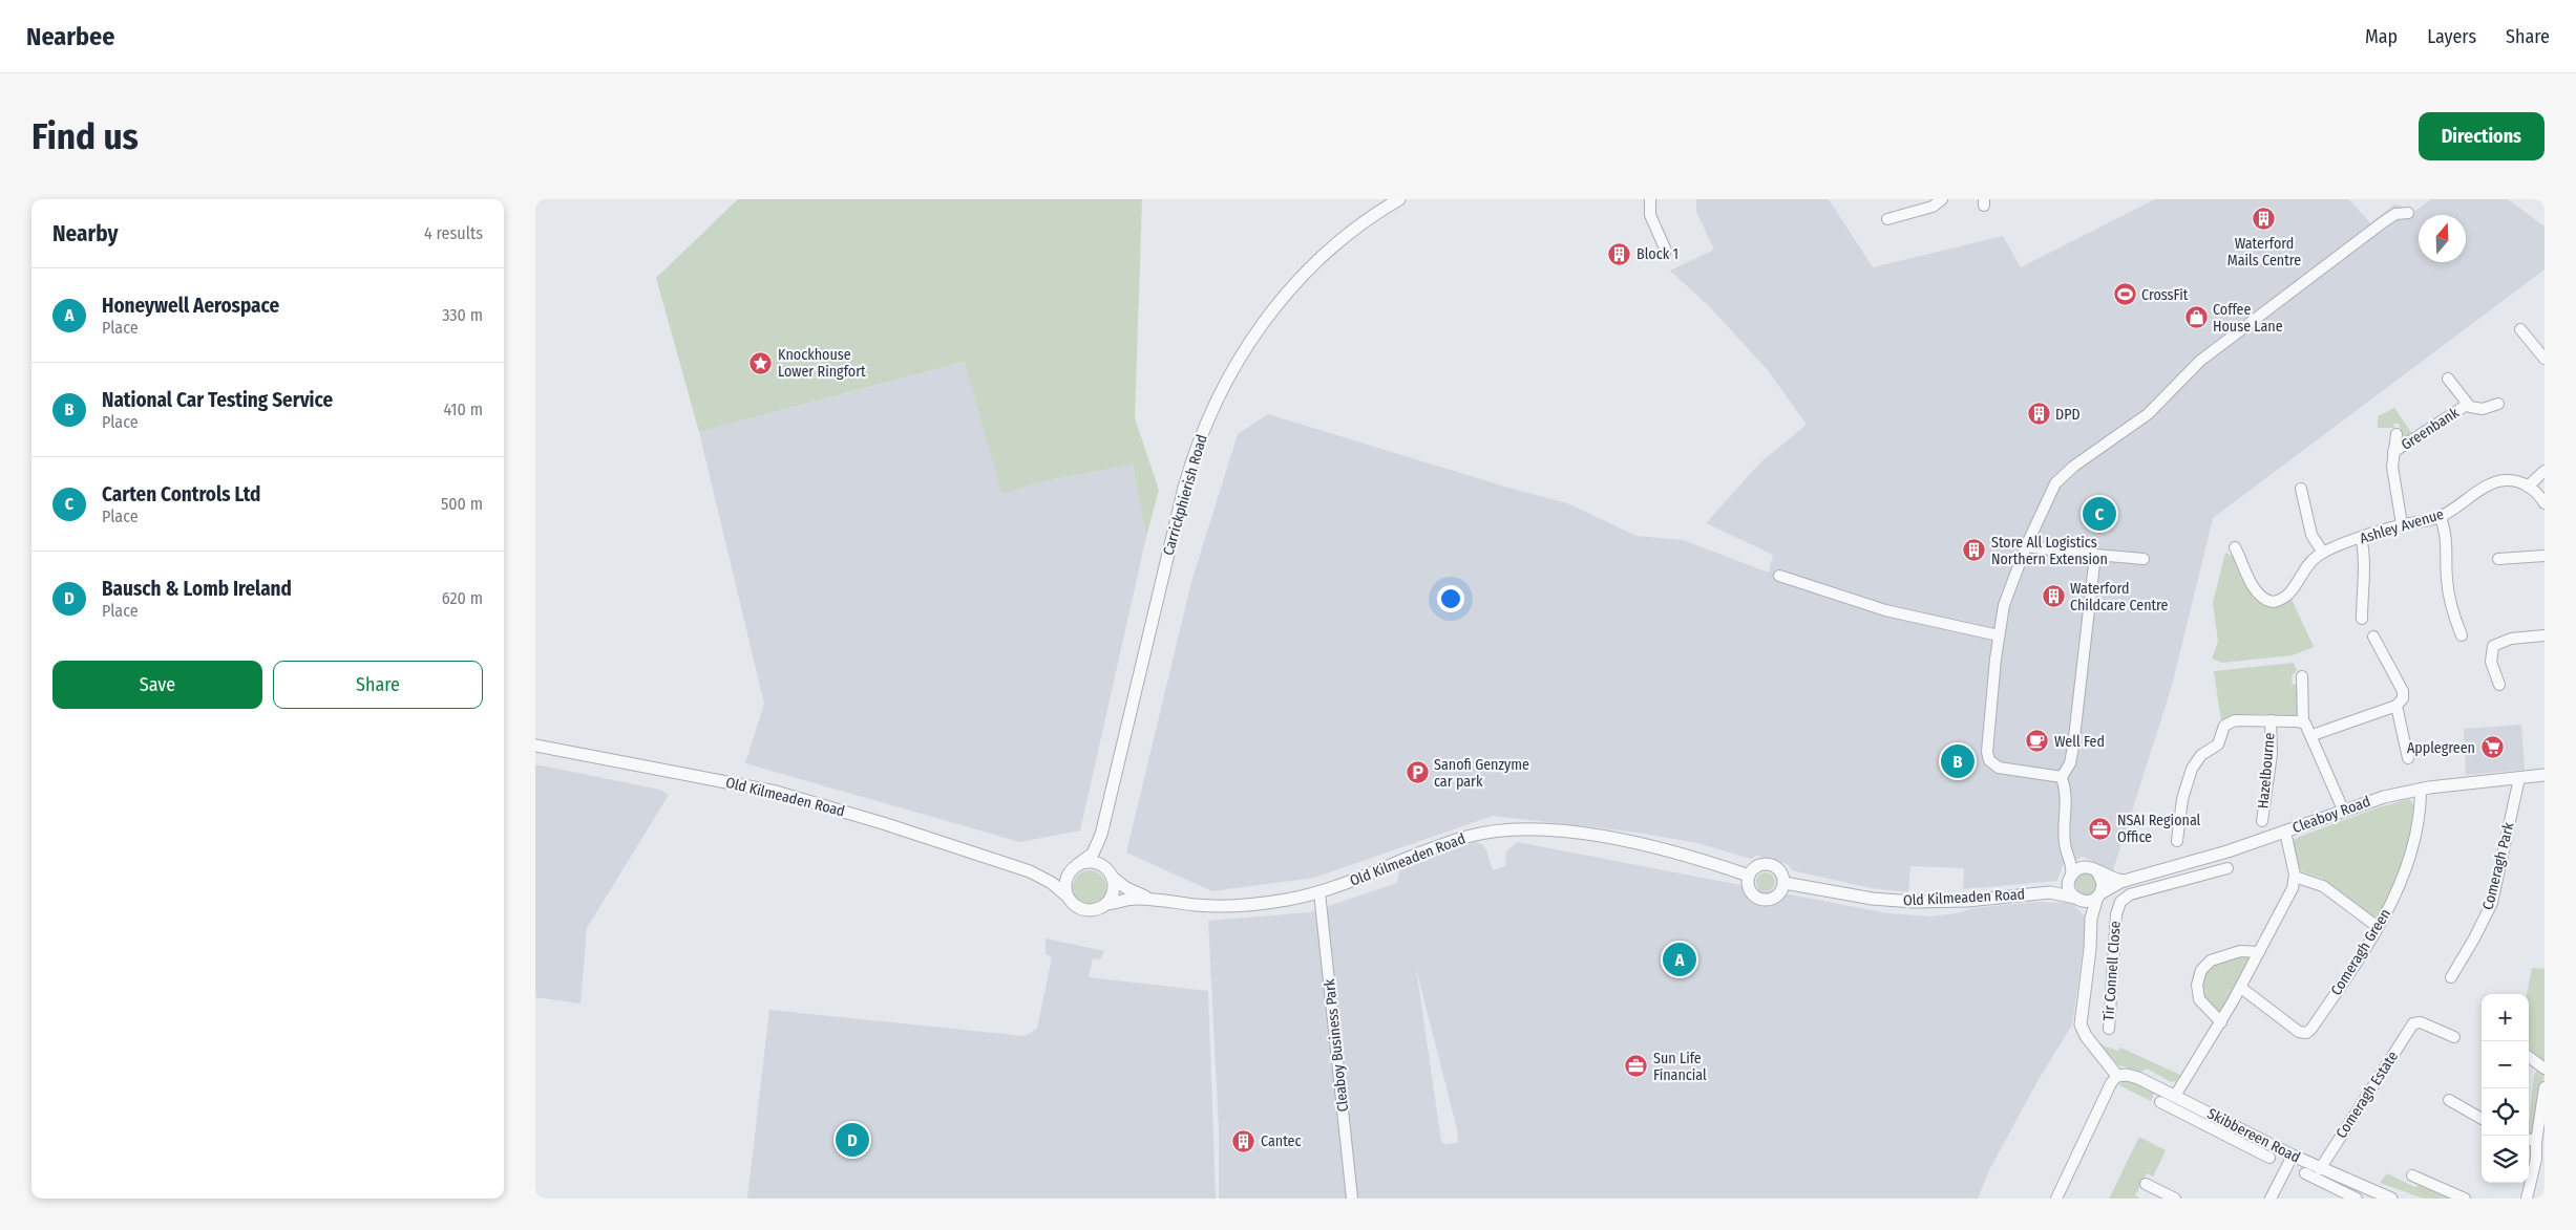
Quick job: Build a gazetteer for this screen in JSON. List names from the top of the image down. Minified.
{"streets":{"street":["Greenbank","Carrickphierish Road","Ashley Avenue","Hazelbourne","Old Kilmeaden Road","Cleaboy Road","Comeragh Park","Comeragh Green","Tir Connell Close","Cleaboy Business Park","Comeragh Estate","Skibbereen Road"]},"crossings":[["Greenbank","Ashley Avenue"],["Carrickphierish Road","Old Kilmeaden Road"],["Old Kilmeaden Road","Cleaboy Road"],["Old Kilmeaden Road","Cleaboy Business Park"],["Cleaboy Road","Comeragh Park"],["Cleaboy Road","Comeragh Green"],["Comeragh Estate","Skibbereen Road"]],"places":{"building":["Waterford Mails Centre","Block 1","DPD","Store All Logistics Northern Extension","Waterford Childcare Centre","Cantec"],"sports":["CrossFit"],"shop":["Coffee House Lane"],"place":["Knockhouse Lower Ringfort"],"cafe":["Well Fed"],"supermarket":["Applegreen"],"parking":["Sanofi Genzyme car park"],"office":["NSAI Regional Office","Sun Life Financial"]},"north":"top","page":{"header":"Nearbee","nav":["Map","Layers","Share"],"buttons":["Directions",["Save","Share"]],"title":"Find us","heading":["Nearby","4 results"],"list":[{"mark":"A","name":"Honeywell Aerospace","note":"Place","value":"330 m"},{"mark":"B","name":"National Car Testing Service","note":"Place","value":"410 m"},{"mark":"C","name":"Carten Controls Ltd","note":"Place","value":"500 m"},{"mark":"D","name":"Bausch & Lomb Ireland","note":"Place","value":"620 m"}],"pins":["C","B","A","D"],"map_buttons":["+","−"]}}
